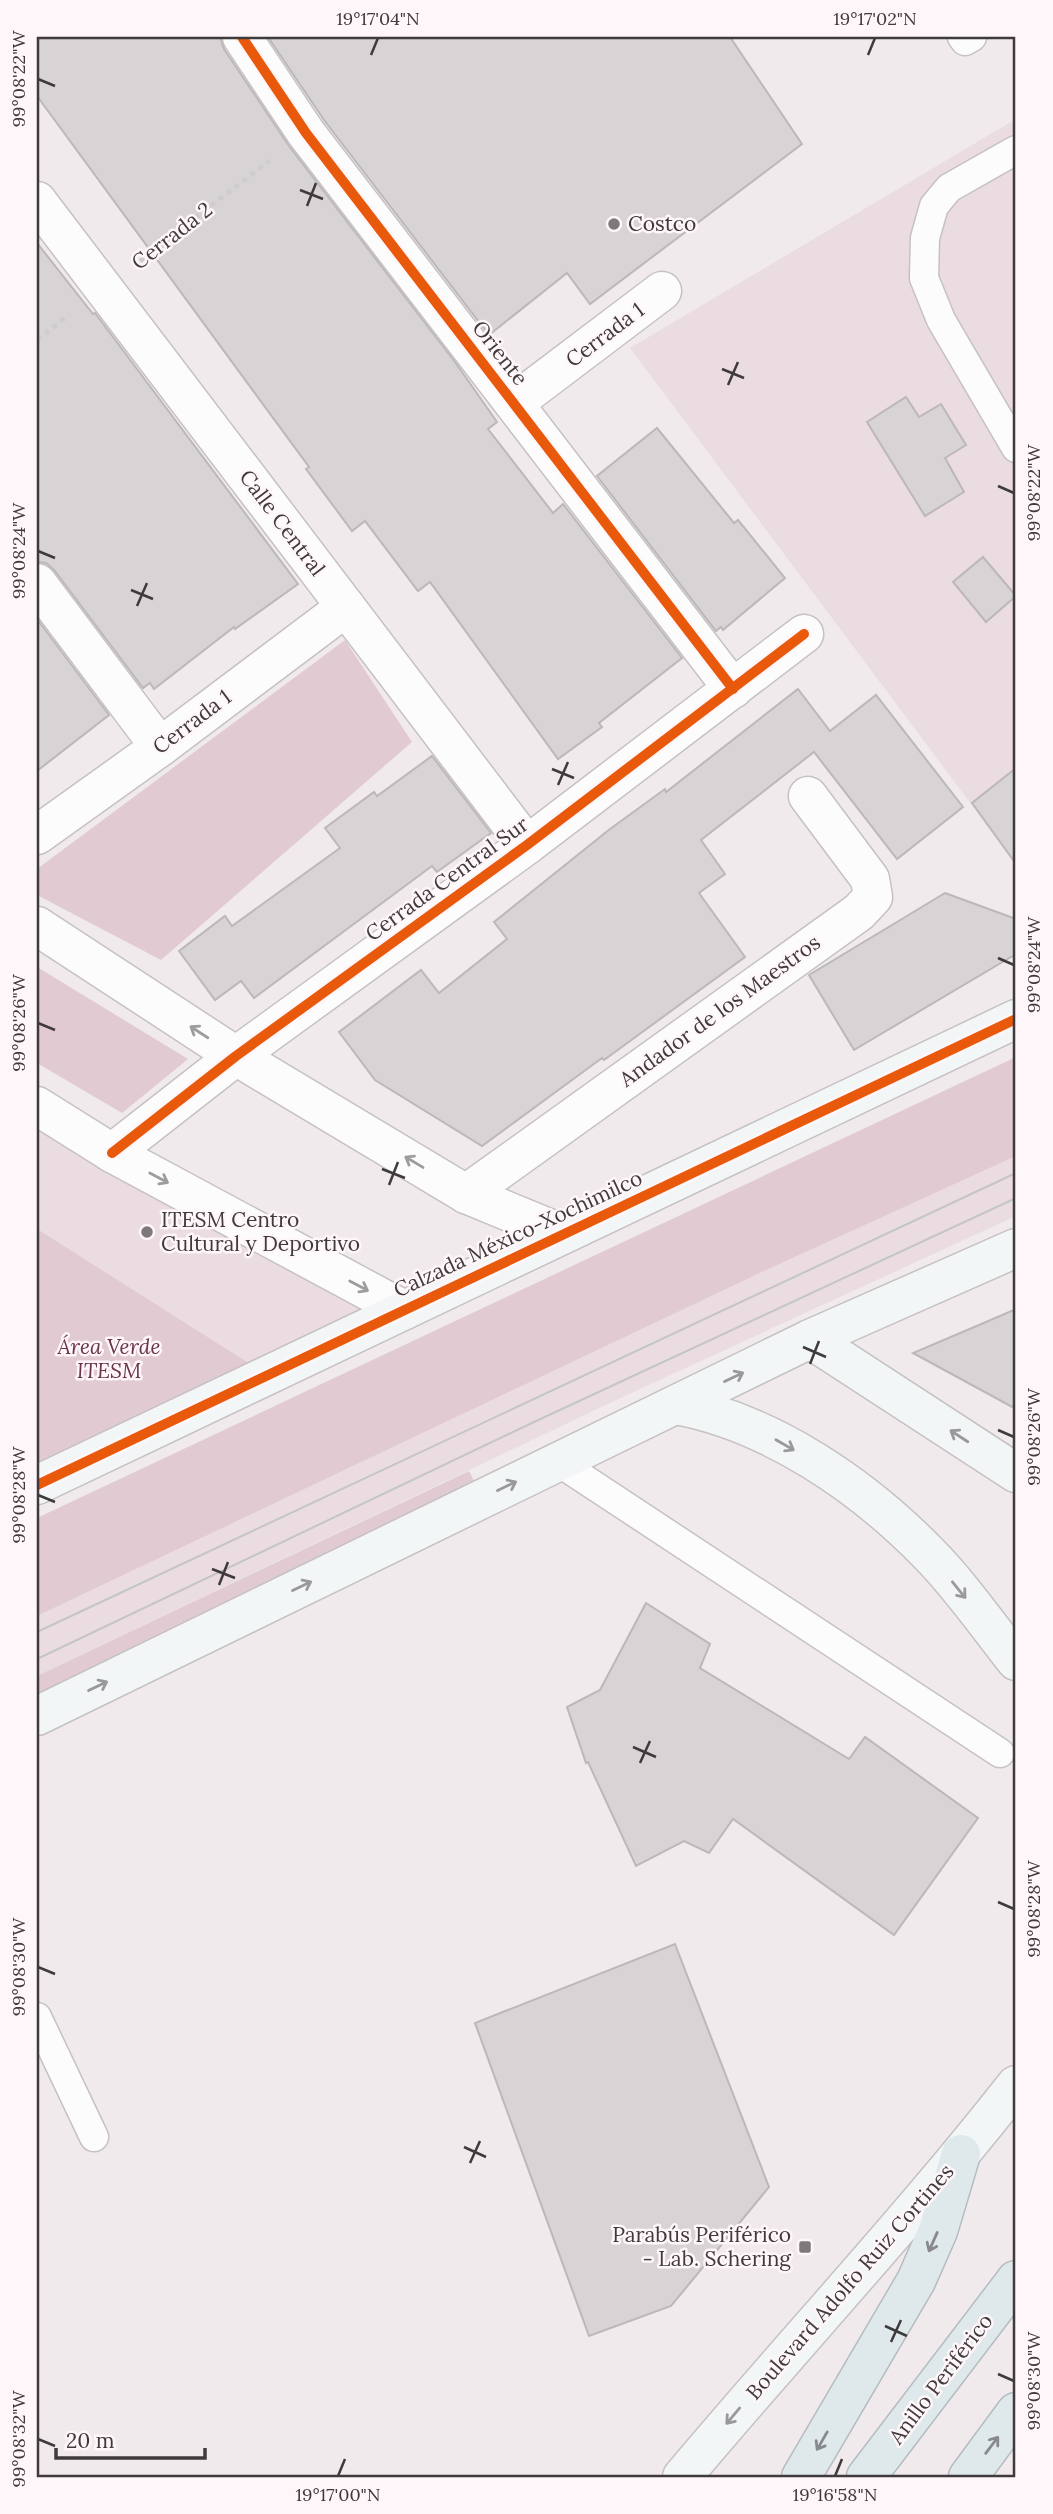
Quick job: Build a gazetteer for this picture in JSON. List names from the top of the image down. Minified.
{"streets":{"highway":["Anillo Periférico"],"main road":["Calzada México-Xochimilco","Boulevard Adolfo Ruiz Cortines"],"street":["Cerrada 1","Oriente","Calle Central","Cerrada Central Sur","Andador de los Maestros"],"path":["Cerrada 2"]},"crossings":[["Cerrada 2","Oriente"],["Cerrada 2","Calle Central"],["Cerrada 1","Oriente"],["Cerrada 1","Calle Central"],["Oriente","Cerrada Central Sur"],["Calle Central","Cerrada Central Sur"]],"one_way":["Boulevard Adolfo Ruiz Cortines"],"parks":["Área Verde ITESM"],"places":{"other":["Costco","ITESM Centro Cultural y Deportivo"],"transit":["Parabús Periférico - Lab. Schering"]},"scale_bar":"20 m","coordinates":["19°17'04\"N","19°17'02\"N","99°08'22\"W","99°08'24\"W","99°08'26\"W","99°08'28\"W","99°08'30\"W","99°08'32\"W","19°17'00\"N","19°16'58\"N"]}
